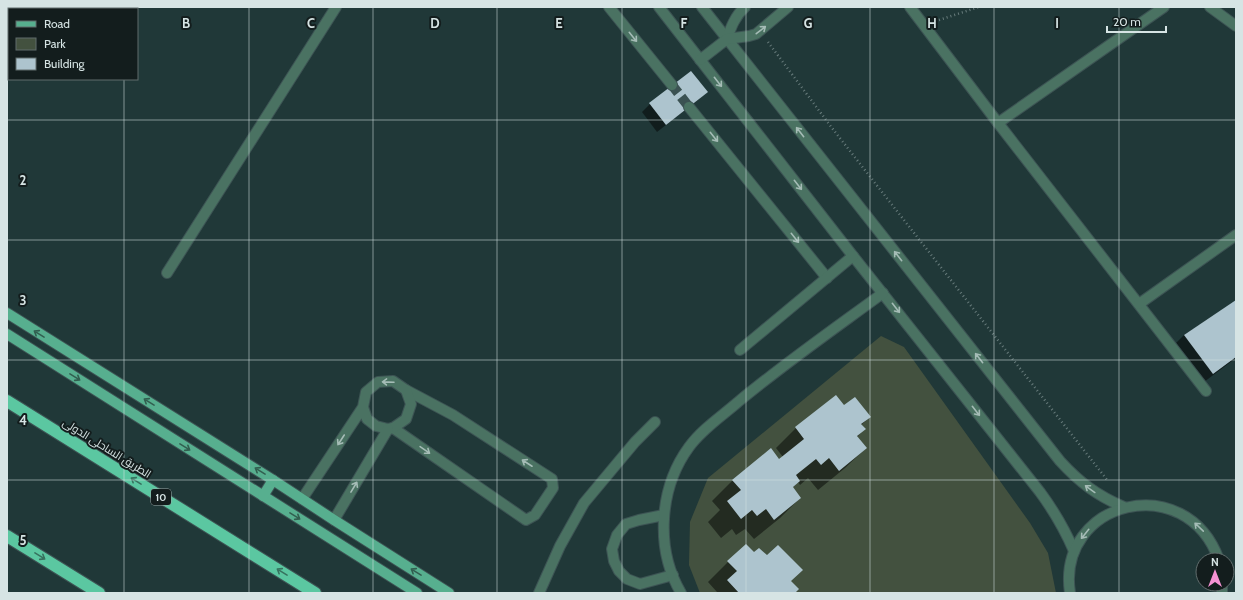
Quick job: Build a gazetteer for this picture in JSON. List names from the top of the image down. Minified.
{"streets":{"highway":["الطريق الساحلى الدولى","10"]},"one_way":["الطريق الساحلى الدولى"],"legend":["Road","Park","Building"],"scale_bar":"20 m","north":"top","grid":{"columns":["B","C","D","E","F","G","H","I"],"rows":["2","3","4","5"]}}
